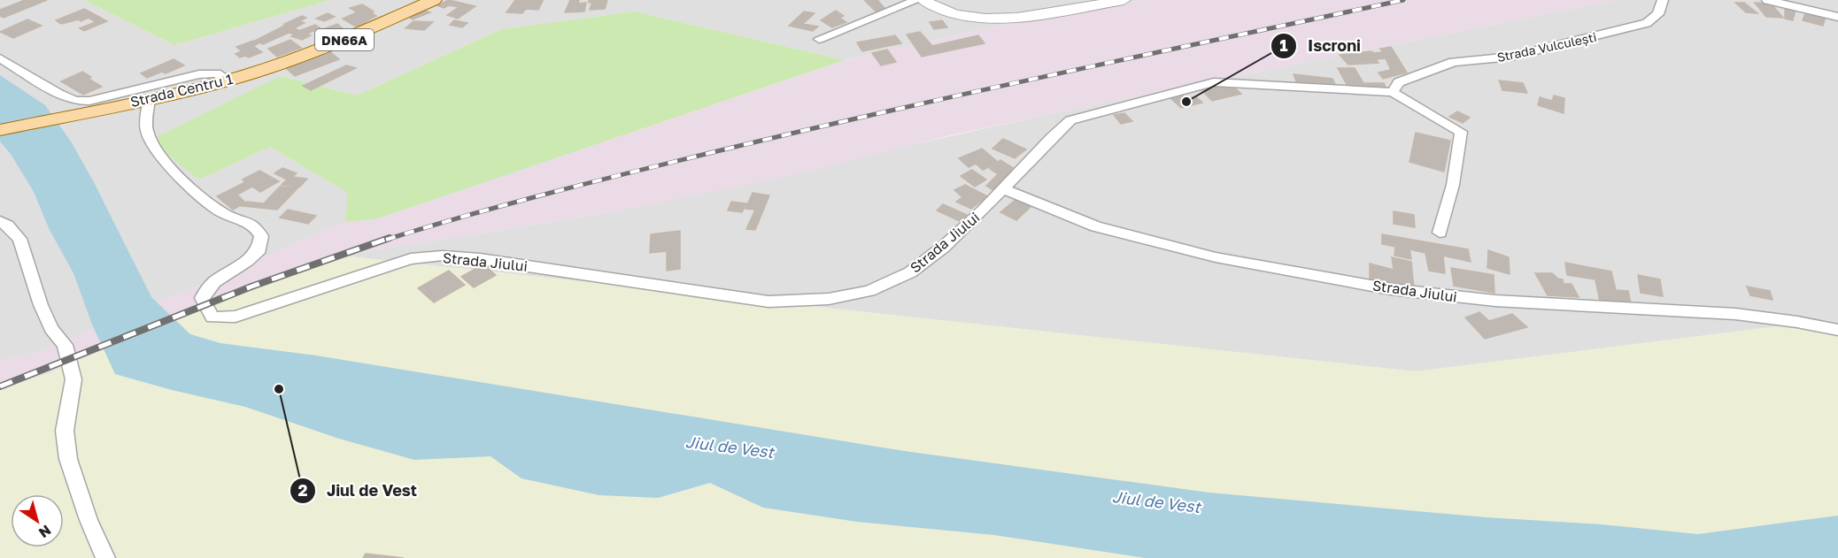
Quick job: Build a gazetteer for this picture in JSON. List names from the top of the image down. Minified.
{"streets":{"main road":["DN66A","Strada Centru 1"],"street":["Strada Vulculești","Strada Jiului"]},"crossings":[["Strada Vulculești","Strada Jiului"],["Strada Centru 1","Strada Jiului"]],"water":["Jiul de Vest"],"places":["Iscroni","Jiul de Vest"],"north":"bottom right"}
